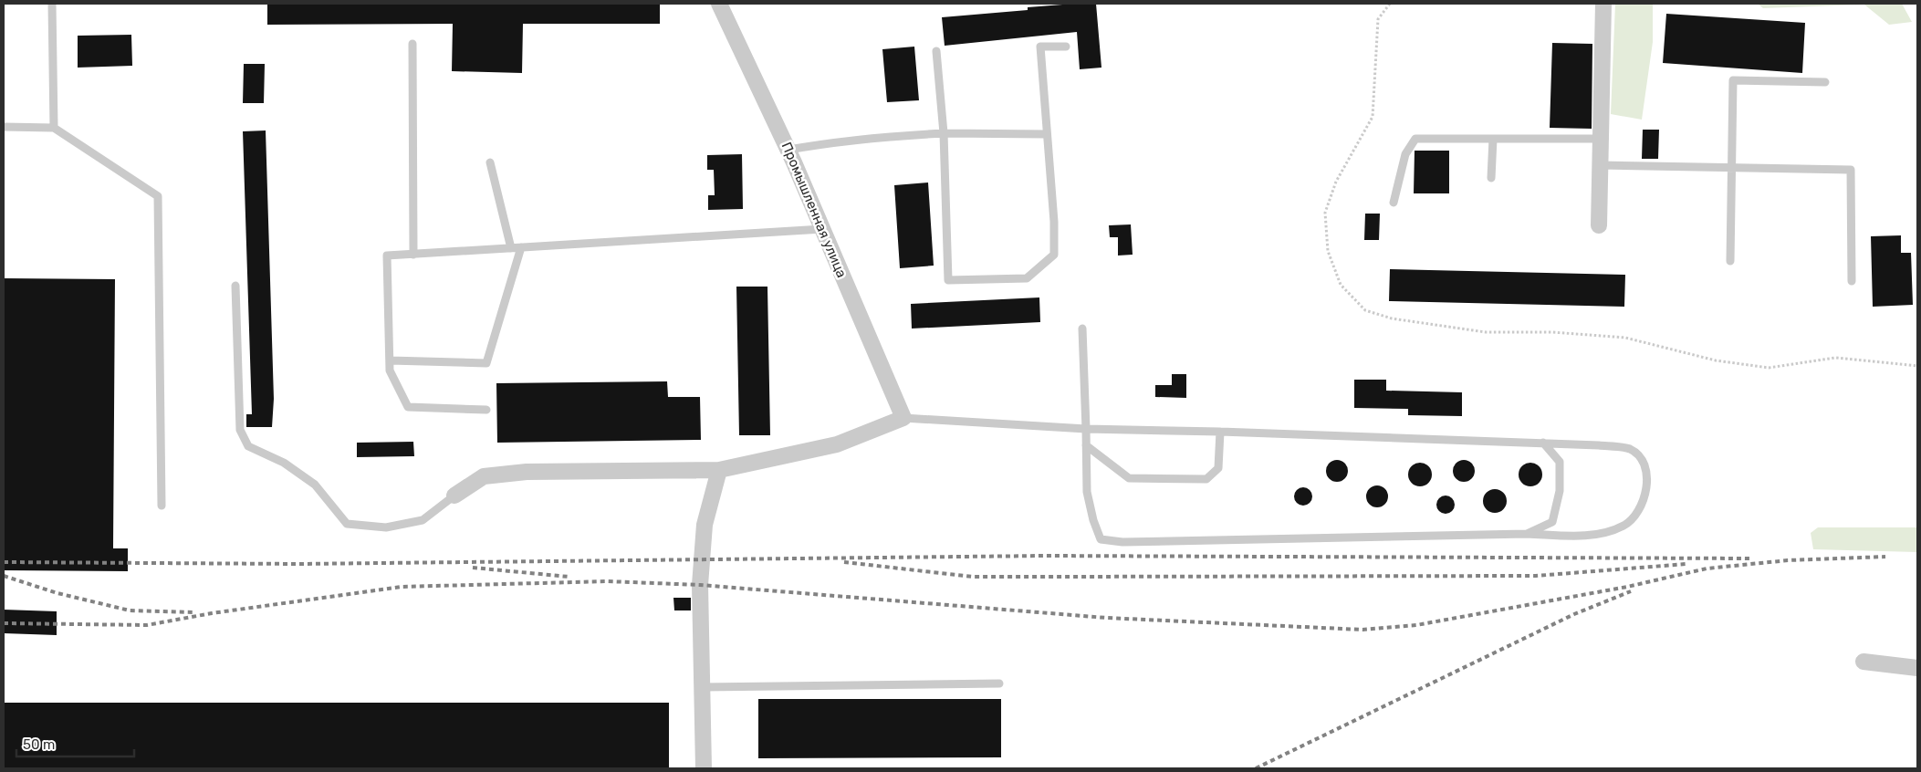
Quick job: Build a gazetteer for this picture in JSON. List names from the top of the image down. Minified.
{"streets":{"street":["Промышленная улица"]},"scale_bar":"50 m"}
